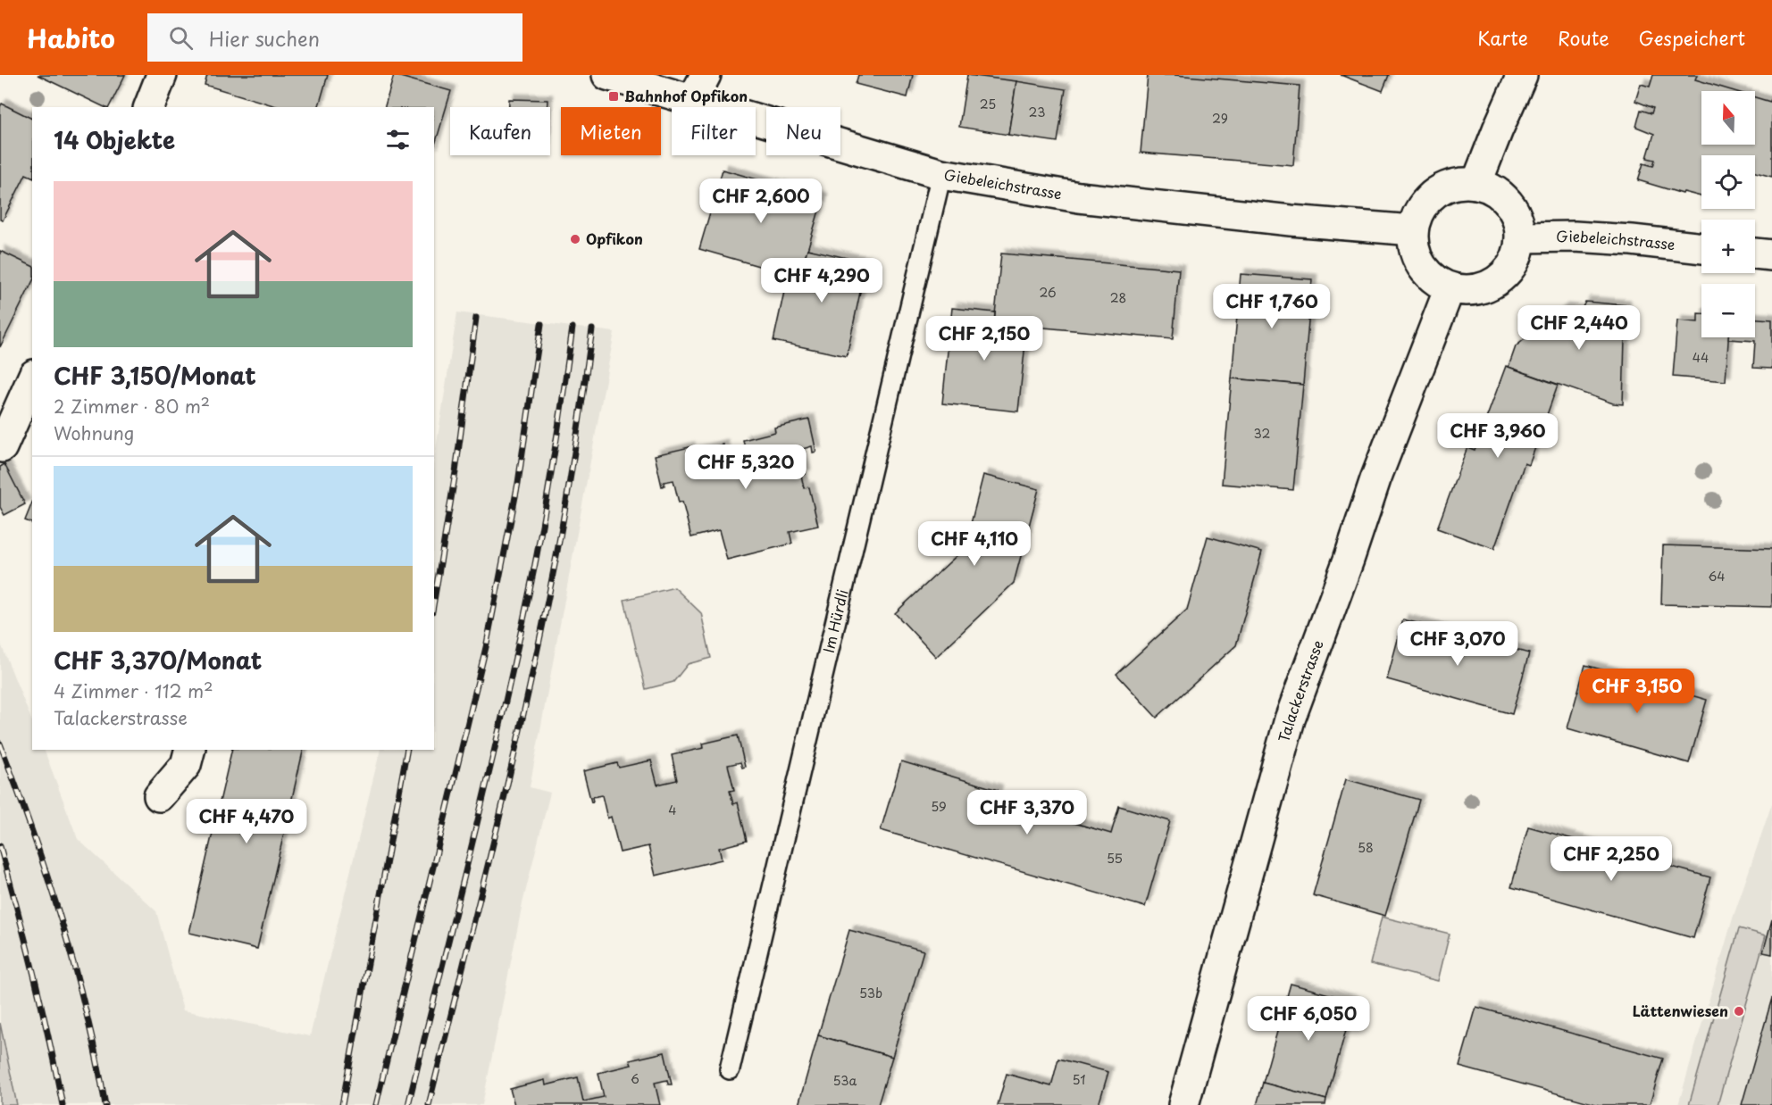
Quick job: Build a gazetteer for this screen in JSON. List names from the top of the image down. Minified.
{"streets":{"street":["Giebeleichstrasse","Talackerstrasse"],"lane":["Im Hürdli"]},"crossings":[["Giebeleichstrasse","Im Hürdli"],["Giebeleichstrasse","Talackerstrasse"]],"places":{"transit":["Bahnhof Opfikon"],"other":["Opfikon","Lättenwiesen"]},"house_numbers":["25","23","29","26","28","44","32","64","59","4","58","55","53b","6","51","53a"],"north":"top","page":{"header":"Habito","search":"Hier suchen","nav":["Karte","Route","Gespeichert"],"map_buttons":["+","−"],"chip":["Kaufen","Mieten","Filter","Neu"],"heading":"14 Objekte","list":[{"name":"CHF 3,150/Monat","note":"2 Zimmer · 80 m² · Wohnung"},{"name":"CHF 3,370/Monat","note":"4 Zimmer · 112 m² · Talackerstrasse"}],"price":["CHF 2,600","CHF 4,290","CHF 1,760","CHF 2,440","CHF 2,150","CHF 3,960","CHF 5,320","CHF 4,110","CHF 3,070","CHF 3,150","CHF 3,370","CHF 4,470","CHF 2,250","CHF 6,050"]}}
